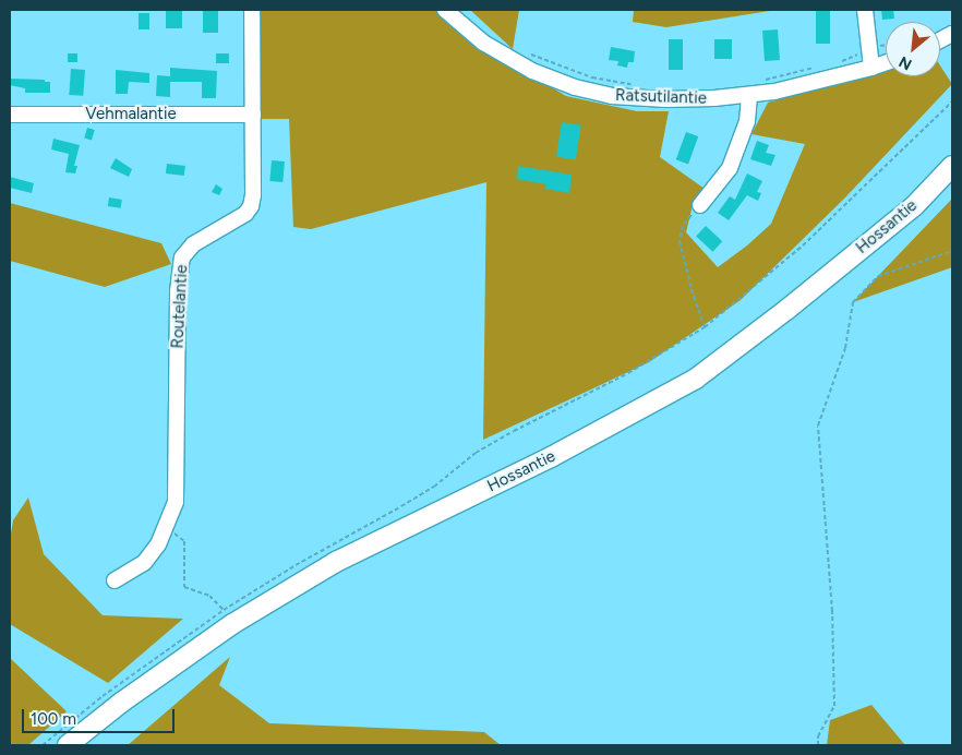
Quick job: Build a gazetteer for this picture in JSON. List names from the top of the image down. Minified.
{"streets":{"main road":["Hossantie"],"street":["Ratsutilantie","Vehmalantie","Routelantie"]},"crossings":[["Vehmalantie","Routelantie"]],"scale_bar":"100 m","north":"bottom left"}
